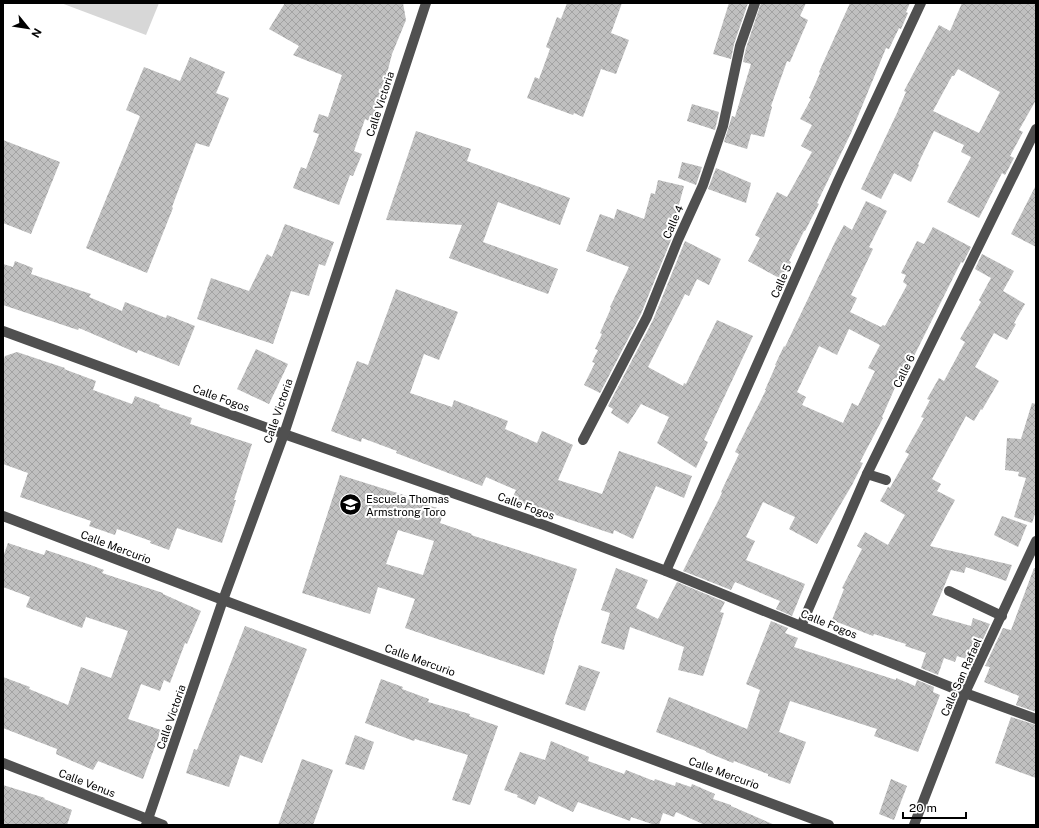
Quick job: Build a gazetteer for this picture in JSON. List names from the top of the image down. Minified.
{"streets":{"street":["Calle Victoria","Calle 4","Calle 5","Calle 6","Calle Fogos","Calle Mercurio","Calle San Rafael","Calle Venus"]},"crossings":[["Calle Victoria","Calle Fogos"],["Calle Victoria","Calle Mercurio"],["Calle Victoria","Calle Venus"],["Calle 5","Calle Fogos"],["Calle 6","Calle Fogos"],["Calle Fogos","Calle San Rafael"]],"places":{"school or university":["Escuela Thomas Armstrong Toro"]},"scale_bar":"20 m","north":"bottom right"}
